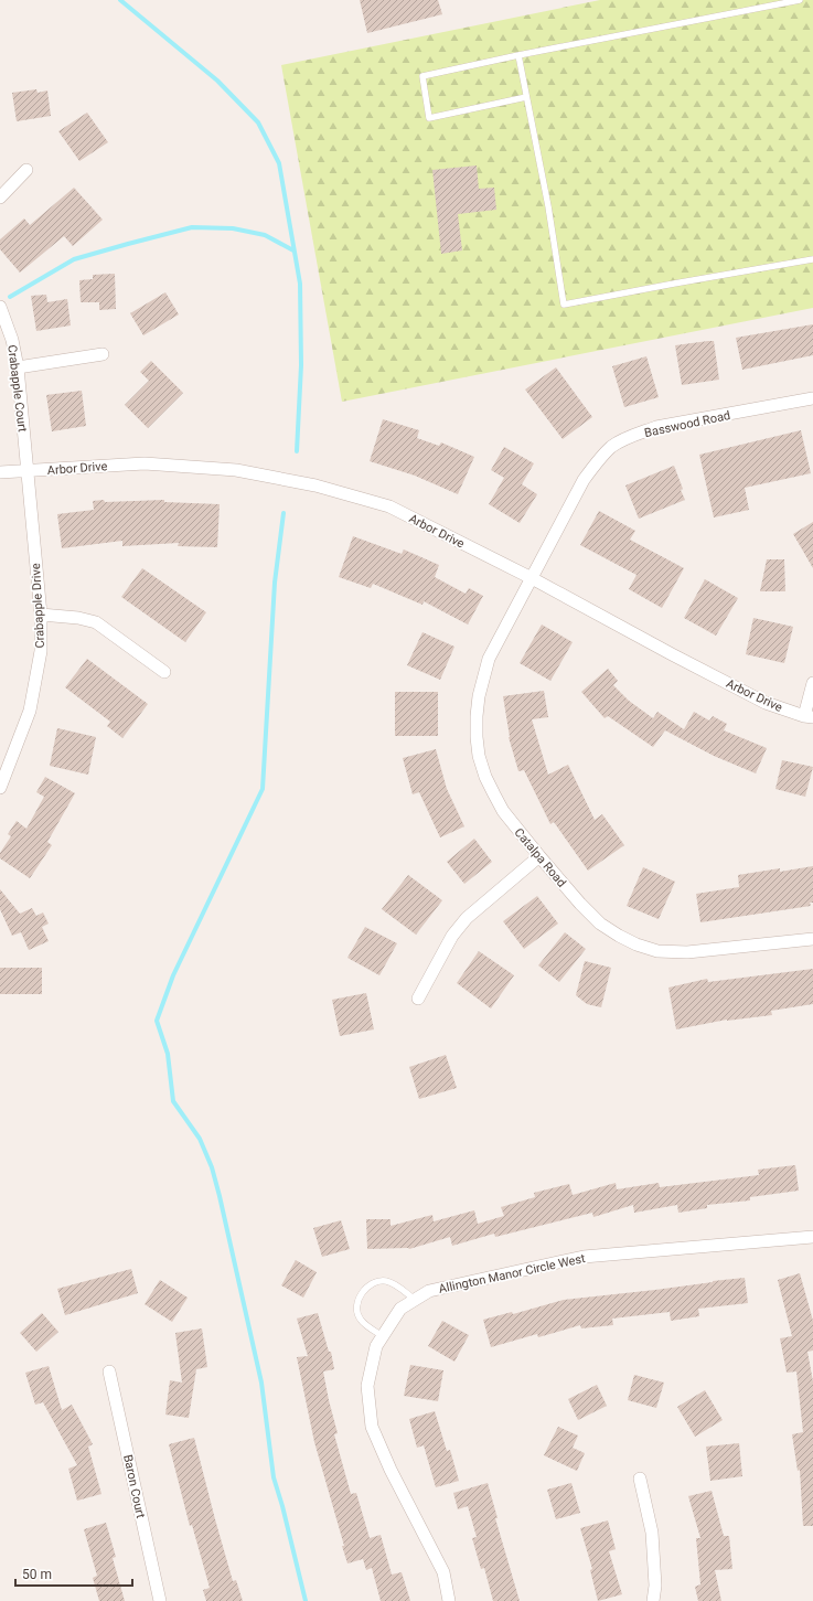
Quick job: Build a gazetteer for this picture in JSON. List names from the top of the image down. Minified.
{"streets":{"street":["Crabapple Court","Basswood Road","Arbor Drive","Crabapple Drive","Catalpa Road","Allington Manor Circle West","Baron Court"]},"crossings":[["Crabapple Court","Arbor Drive"],["Crabapple Court","Crabapple Drive"],["Basswood Road","Arbor Drive"],["Basswood Road","Catalpa Road"],["Arbor Drive","Crabapple Drive"],["Arbor Drive","Catalpa Road"]],"scale_bar":"50 m"}
